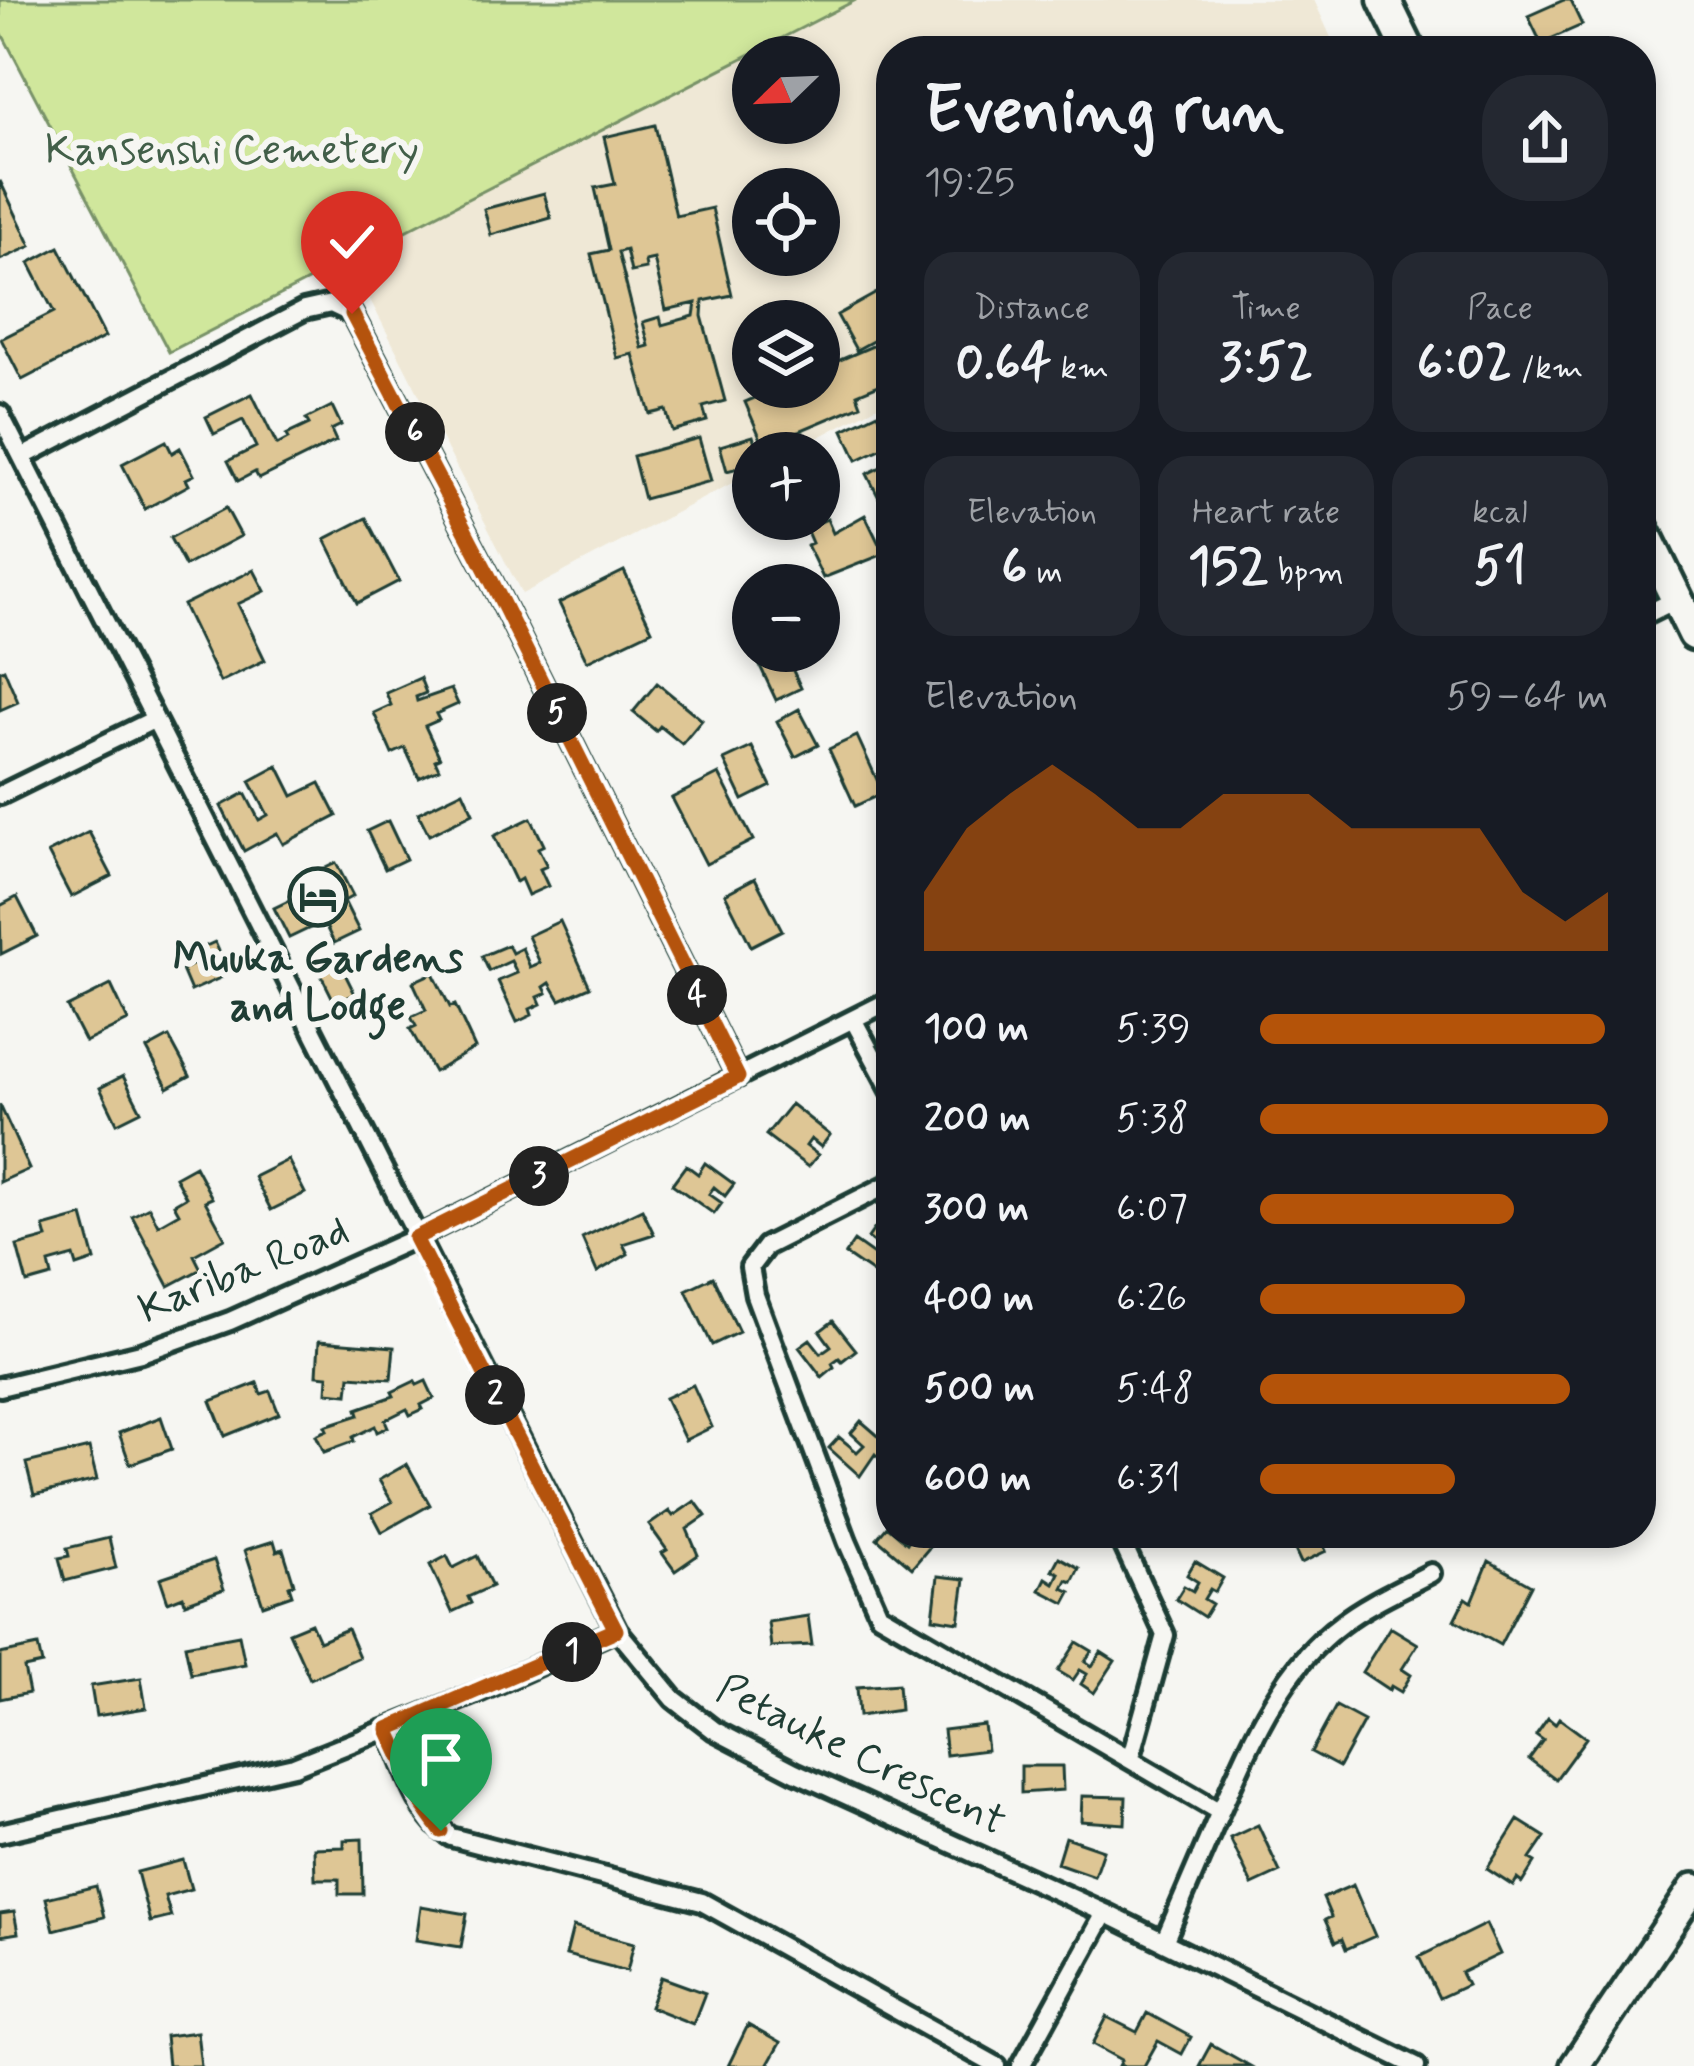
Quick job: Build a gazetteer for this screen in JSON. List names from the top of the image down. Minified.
{"streets":{"street":["Kariba Road","Petauke Crescent"]},"crossings":[["Kariba Road","Petauke Crescent"]],"parks":["Kansenshi Cemetery"],"places":{"hotel":["Muuka Gardens and Lodge"]},"north":"bottom left","page":{"map_buttons":["+","−"],"heading":["Evening run","19:25"],"stats":[["Distance","0.64 km"],["Time","3:52"],["Pace","6:02 /km"],["Elevation","6 m"],["Heart rate","152 bpm"],["kcal","51"]],"pins":["6","5","4","3","2","1"],"chart":["Elevation","59–64 m"],"list":[{"name":"100 m","note":"5:39"},{"name":"200 m","note":"5:38"},{"name":"300 m","note":"6:07"},{"name":"400 m","note":"6:26"},{"name":"500 m","note":"5:48"},{"name":"600 m","note":"6:31"}]}}
